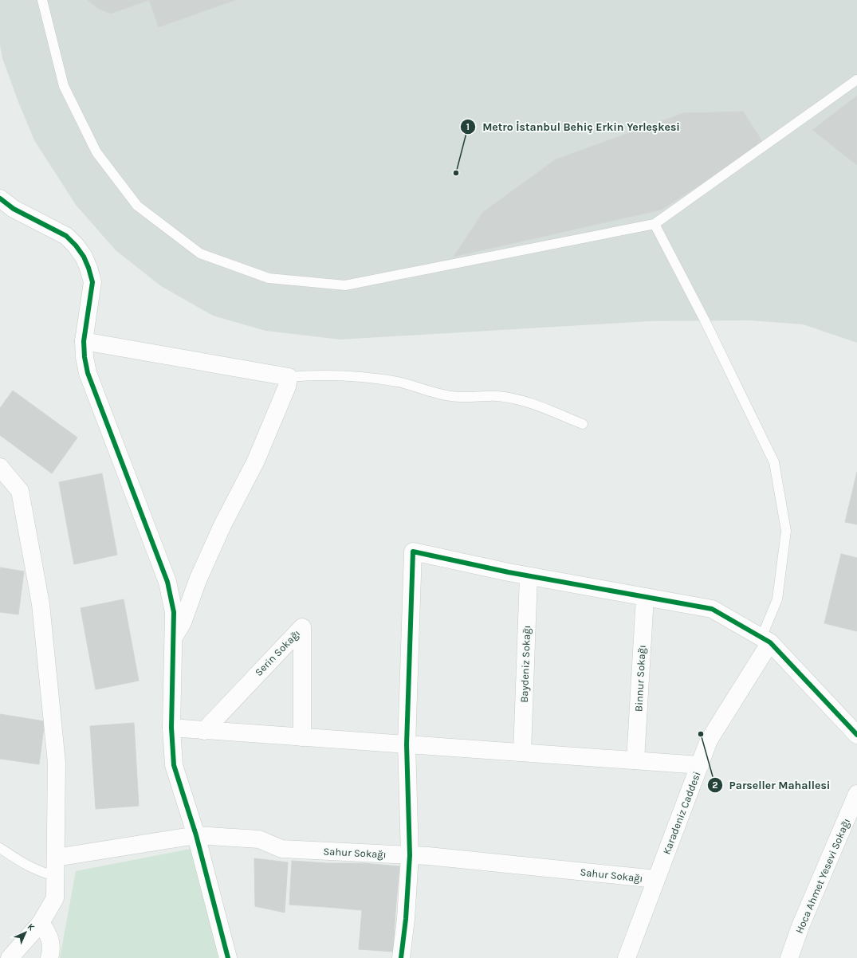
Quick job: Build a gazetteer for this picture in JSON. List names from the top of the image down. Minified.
{"streets":{"street":["Serin Sokağı","Baydeniz Sokağı","Binnur Sokağı","Karadeniz Caddesi","Sahur Sokağı","Hoca Ahmet Yesevi Sokağı"]},"crossings":[["Karadeniz Caddesi","Sahur Sokağı"]],"places":["Metro İstanbul Behiç Erkin Yerleşkesi","Parseller Mahallesi"],"north":"top right"}
